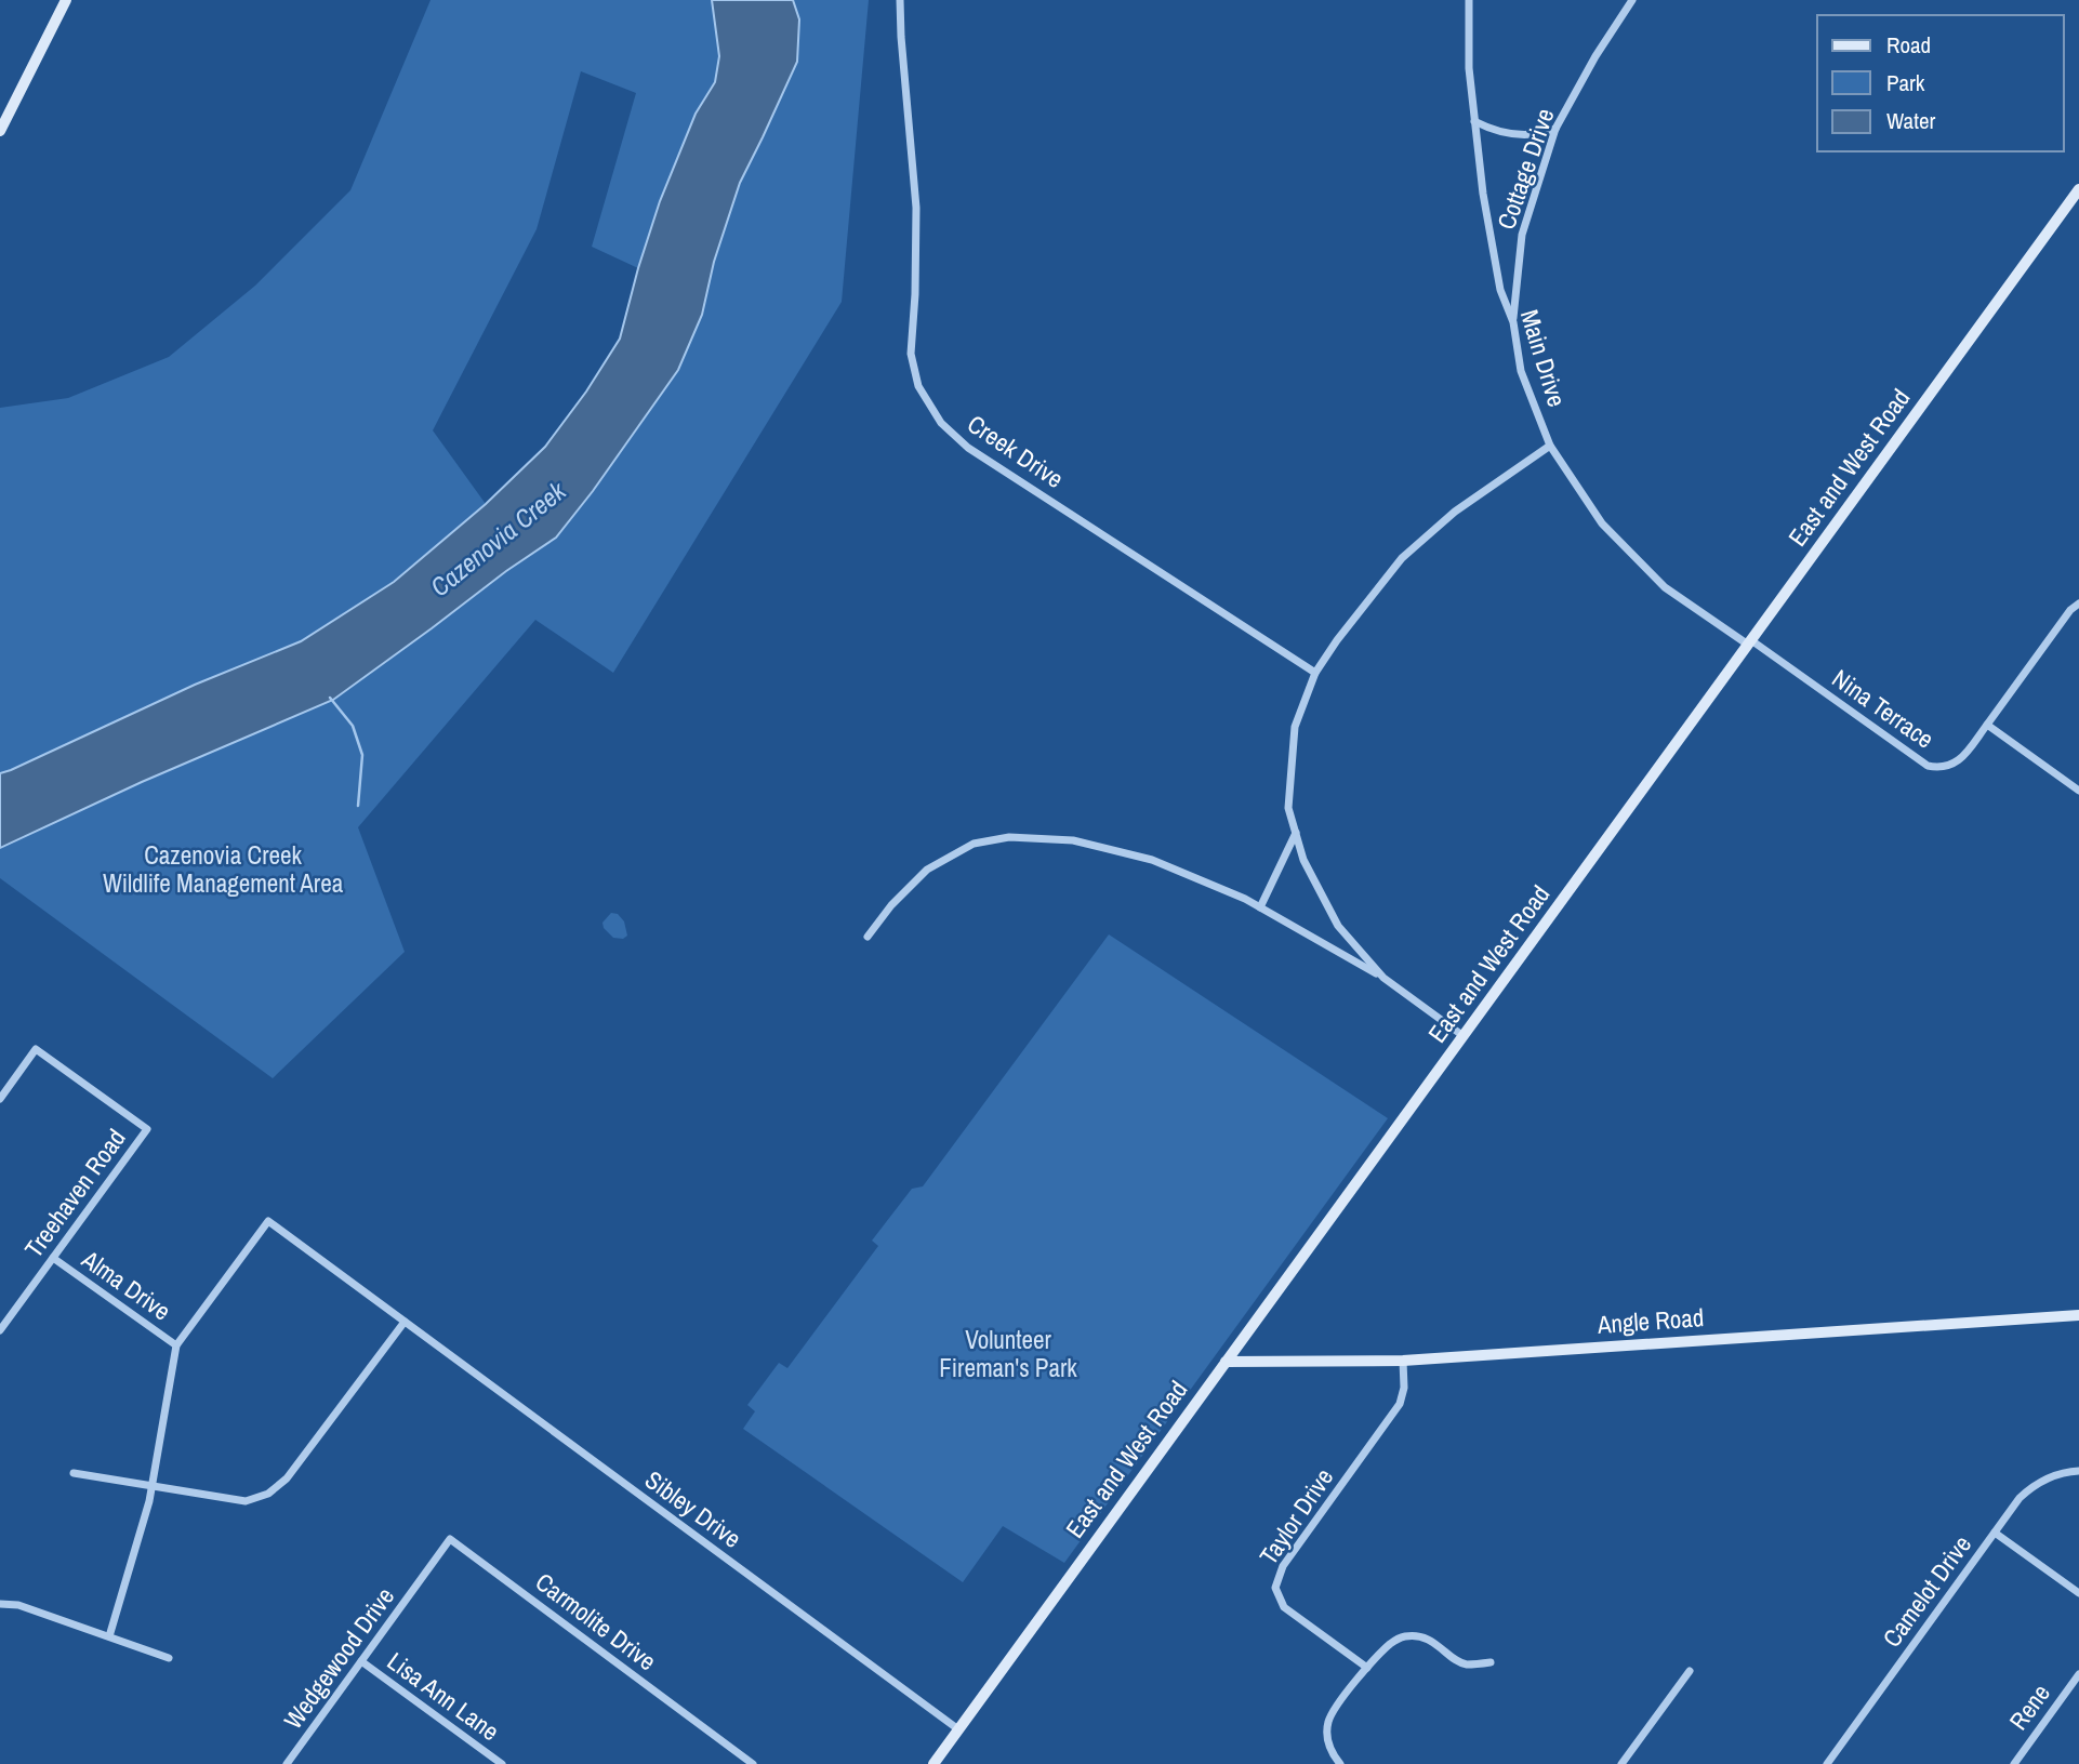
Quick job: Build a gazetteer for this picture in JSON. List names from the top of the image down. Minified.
{"streets":{"street":["Cottage Drive","Main Drive","Creek Drive","East and West Road","Nina Terrace","Treehaven Road","Alma Drive","Angle Road","Sibley Drive","Taylor Drive","Camelot Drive","Carmolite Drive","Wedgewood Drive","Lisa Ann Lane","Rene"]},"crossings":[["Cottage Drive","Main Drive"],["Main Drive","East and West Road"],["Main Drive","Nina Terrace"],["East and West Road","Nina Terrace"],["East and West Road","Angle Road"],["East and West Road","Sibley Drive"],["Treehaven Road","Alma Drive"],["Alma Drive","Sibley Drive"],["Angle Road","Taylor Drive"],["Carmolite Drive","Wedgewood Drive"],["Wedgewood Drive","Lisa Ann Lane"]],"water":["Cazenovia Creek"],"parks":["Cazenovia Creek Wildlife Management Area","Volunteer Fireman's Park"],"legend":["Road","Park","Water"]}
